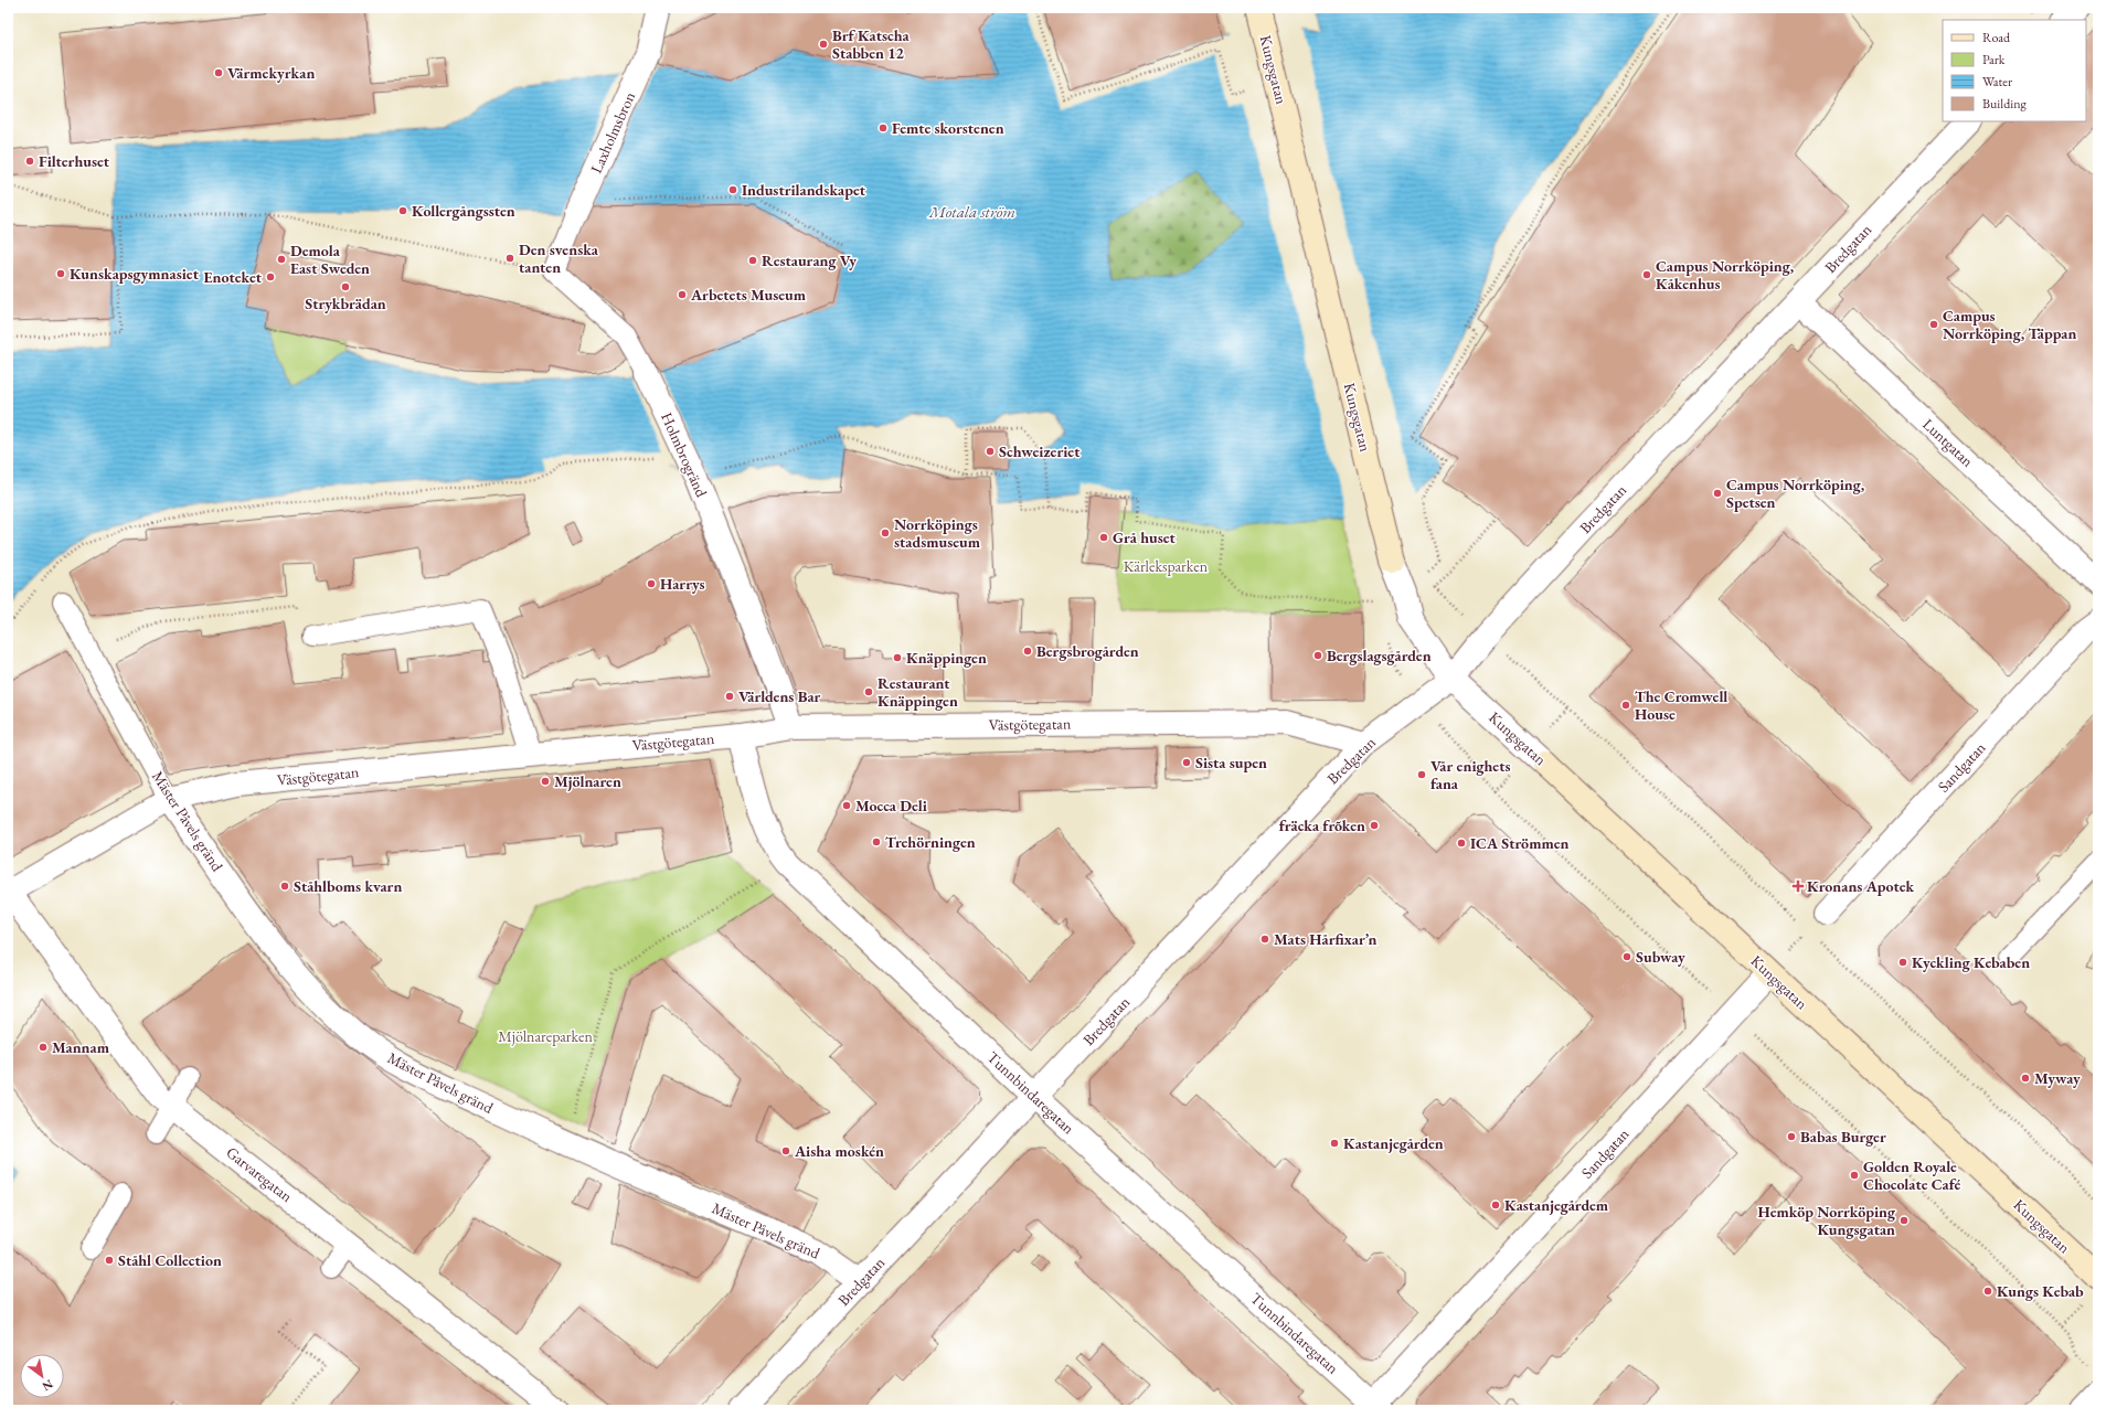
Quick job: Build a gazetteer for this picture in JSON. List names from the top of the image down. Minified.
{"streets":{"main road":["Kungsgatan"],"street":["Laxholmsbron","Bredgatan","Luntgatan","Holmbrogränd","Västgötegatan","Sandgatan","Mäster Påvels gränd","Tunnbindaregatan","Garvaregatan"]},"crossings":[["Kungsgatan","Bredgatan"],["Kungsgatan","Sandgatan"],["Bredgatan","Luntgatan"],["Bredgatan","Västgötegatan"],["Bredgatan","Mäster Påvels gränd"],["Bredgatan","Tunnbindaregatan"],["Holmbrogränd","Västgötegatan"],["Västgötegatan","Mäster Påvels gränd"],["Västgötegatan","Tunnbindaregatan"],["Västgötegatan","Garvaregatan"],["Sandgatan","Tunnbindaregatan"]],"water":["Motala ström"],"parks":["Kärleksparken","Mjölnareparken"],"places":{"other":["Brf Katscha Stabben 12","Värmekyrkan","Femte skorstenen","Filterhuset","Industrilandskapet","Kollergångssten","Den svenska tanten","Demola East Sweden","Restaurang Vy","Kunskapsgymnasiet","Campus Norrköping, Kåkenhus","Enoteket","Strykbrädan","Arbetets Museum","Campus Norrköping, Täppan","Schweizeriet","Campus Norrköping, Spetsen","Norrköpings stadsmuseum","Grå huset","Harrys","Bergsbrogården","Bergslagsgården","Knäppingen","Restaurant Knäppingen","Världens Bar","The Cromwell House","Sista supen","Vår enighets fana","Mjölnaren","Mocca Deli","fräcka frõken","Trehörningen","ICA Strömmen","Ståhlboms kvarn","Mats Hårfixar’n","Subway","Kyckling Kebaben","Mannam","Myway","Babas Burger","Kastanjegården","Aisha moskén","Golden Royale Chocolate Café","Kastanjegårdem","Hemköp Norrköping Kungsgatan","Ståhl Collection","Kungs Kebab"],"health":["Kronans Apotek"]},"legend":["Road","Park","Water","Building"],"north":"bottom right"}
